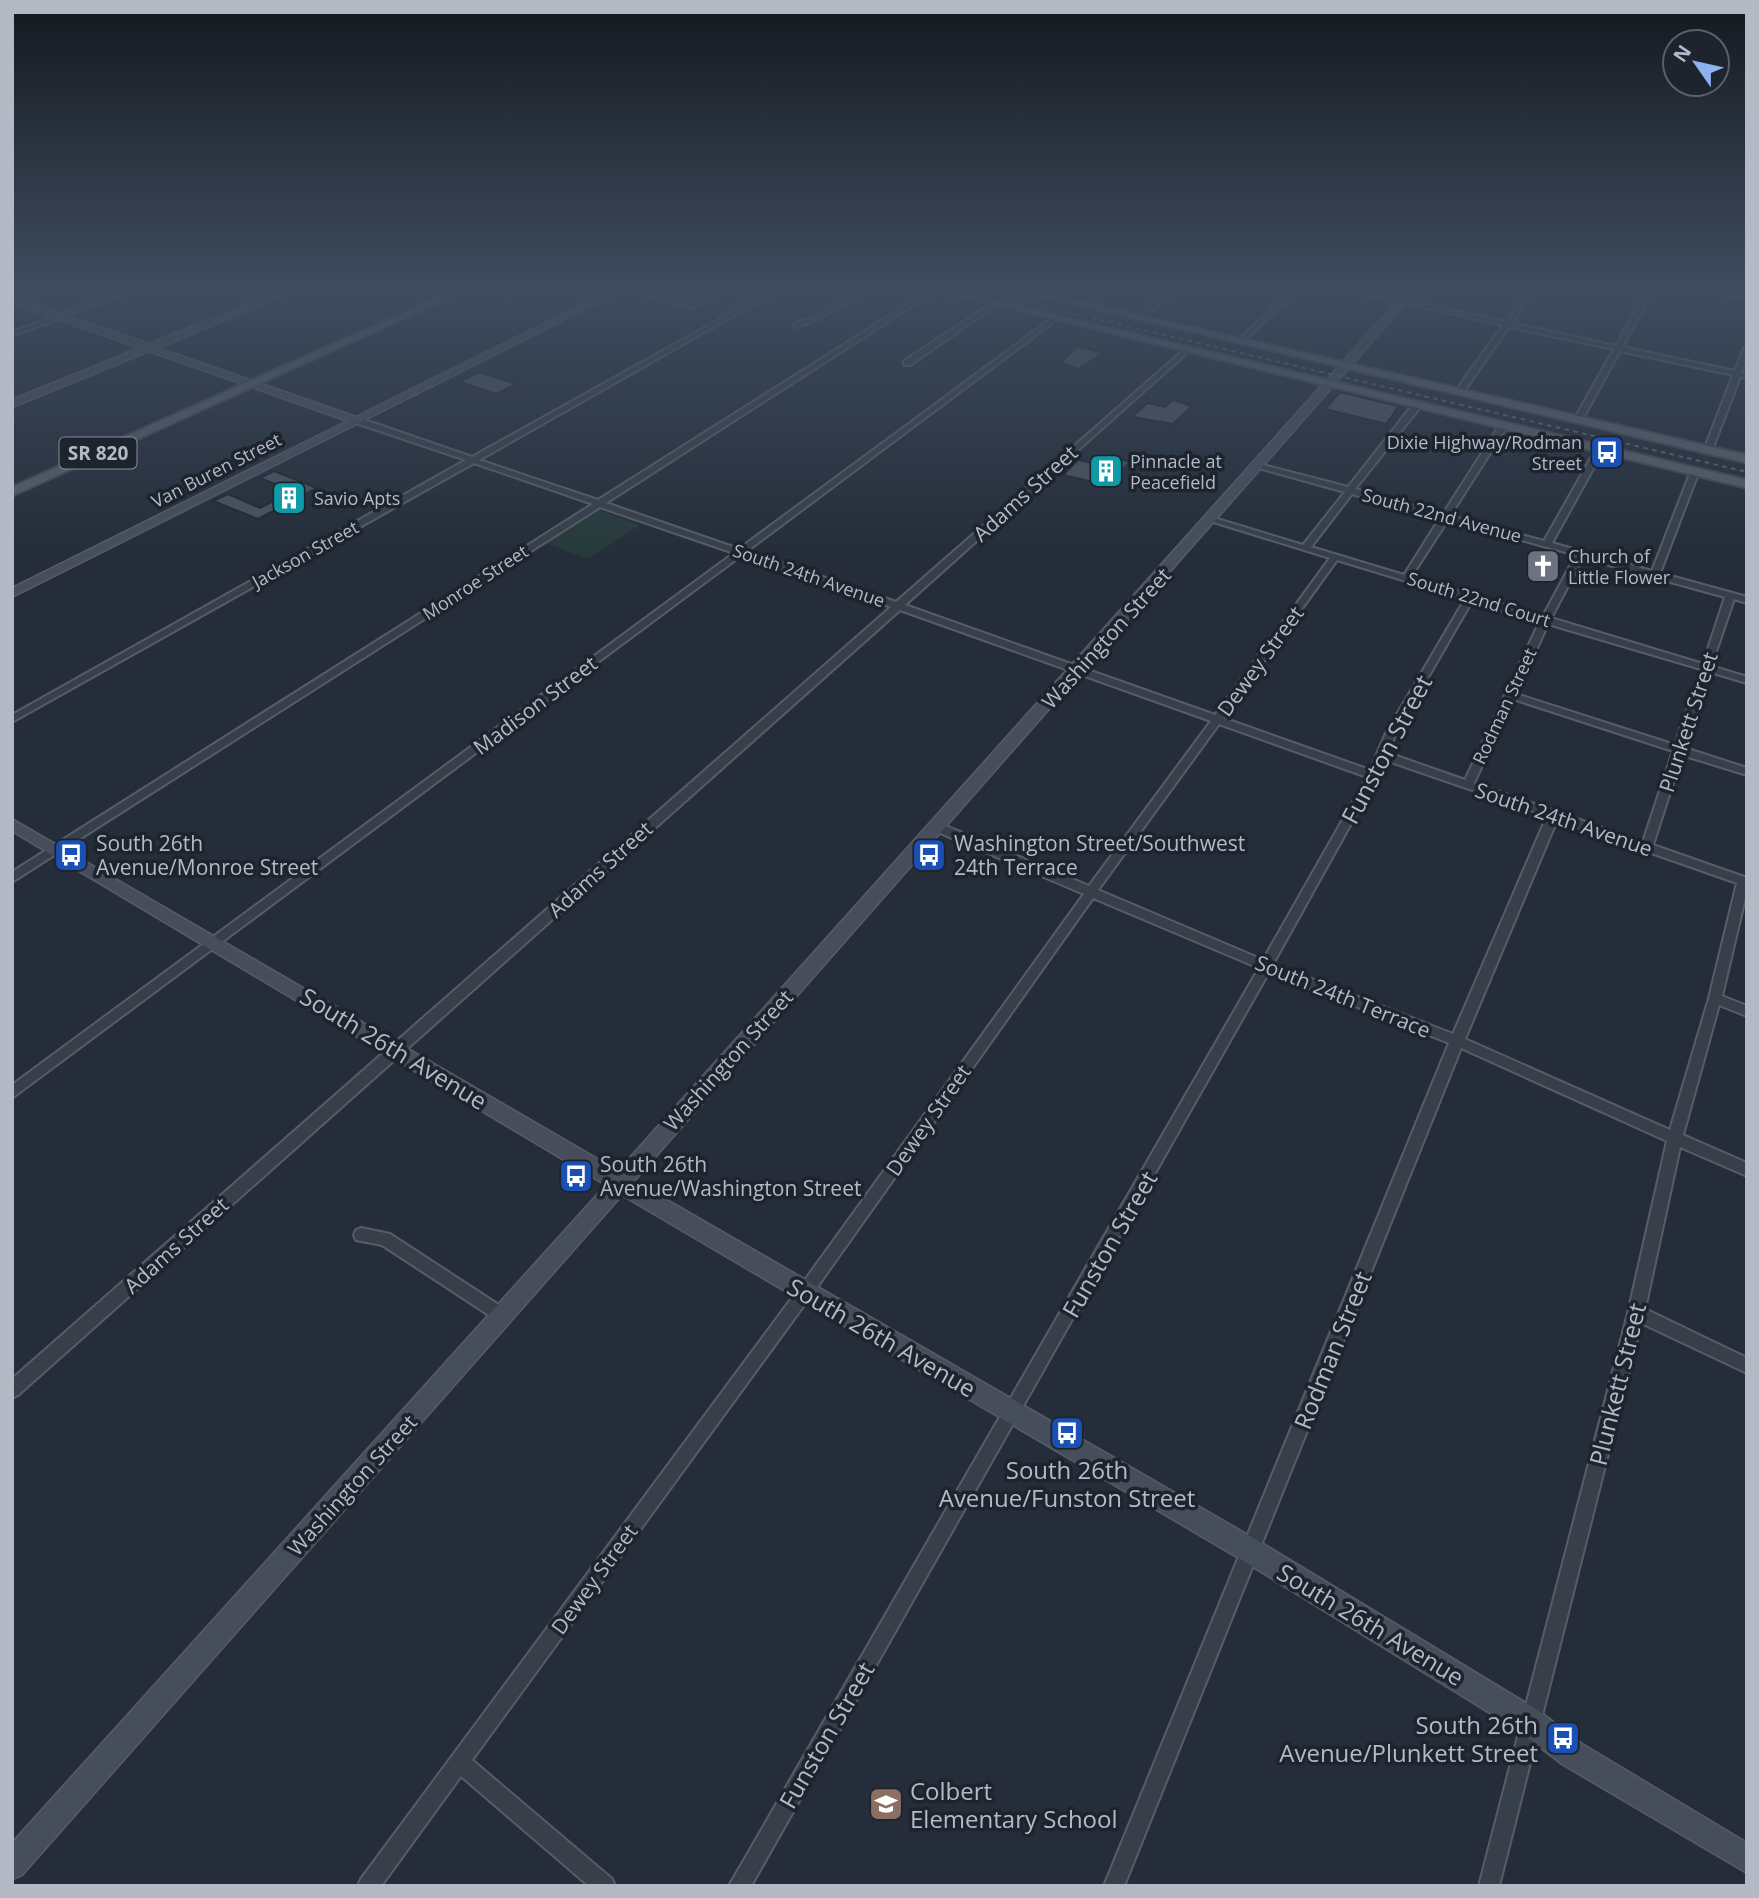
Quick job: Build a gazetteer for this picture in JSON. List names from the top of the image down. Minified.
{"streets":{"main road":["SR 820"],"street":["Van Buren Street","Adams Street","South 22nd Avenue","Jackson Street","South 24th Avenue","Monroe Street","South 22nd Court","Washington Street","Dewey Street","Madison Street","Rodman Street","Plunkett Street","Funston Street","South 24th Terrace","South 26th Avenue"]},"crossings":[["SR 820","South 24th Avenue"],["Van Buren Street","South 24th Avenue"],["Adams Street","South 24th Avenue"],["Adams Street","South 26th Avenue"],["South 22nd Avenue","Washington Street"],["South 22nd Avenue","Rodman Street"],["South 22nd Avenue","Plunkett Street"],["Jackson Street","South 24th Avenue"],["South 24th Avenue","Monroe Street"],["South 24th Avenue","Washington Street"],["South 24th Avenue","Dewey Street"],["South 24th Avenue","Madison Street"],["South 24th Avenue","Rodman Street"],["South 24th Avenue","Plunkett Street"],["South 24th Avenue","Funston Street"],["Monroe Street","South 26th Avenue"],["South 22nd Court","Washington Street"],["South 22nd Court","Dewey Street"],["South 22nd Court","Rodman Street"],["South 22nd Court","Plunkett Street"],["South 22nd Court","Funston Street"],["Washington Street","South 24th Terrace"],["Washington Street","South 26th Avenue"],["Dewey Street","South 24th Terrace"],["Dewey Street","South 26th Avenue"],["Madison Street","South 26th Avenue"],["Rodman Street","South 24th Terrace"],["Rodman Street","South 26th Avenue"],["Plunkett Street","South 24th Terrace"],["Plunkett Street","South 26th Avenue"],["Funston Street","South 24th Terrace"],["Funston Street","South 26th Avenue"]],"places":{"bus stop":["Dixie Highway/Rodman Street","South 26th Avenue/Monroe Street","Washington Street/Southwest 24th Terrace","South 26th Avenue/Washington Street","South 26th Avenue/Funston Street","South 26th Avenue/Plunkett Street"],"building":["Pinnacle at Peacefield","Savio Apts"],"church":["Church of Little Flower"],"school or university":["Colbert Elementary School"]},"north":"top left"}
